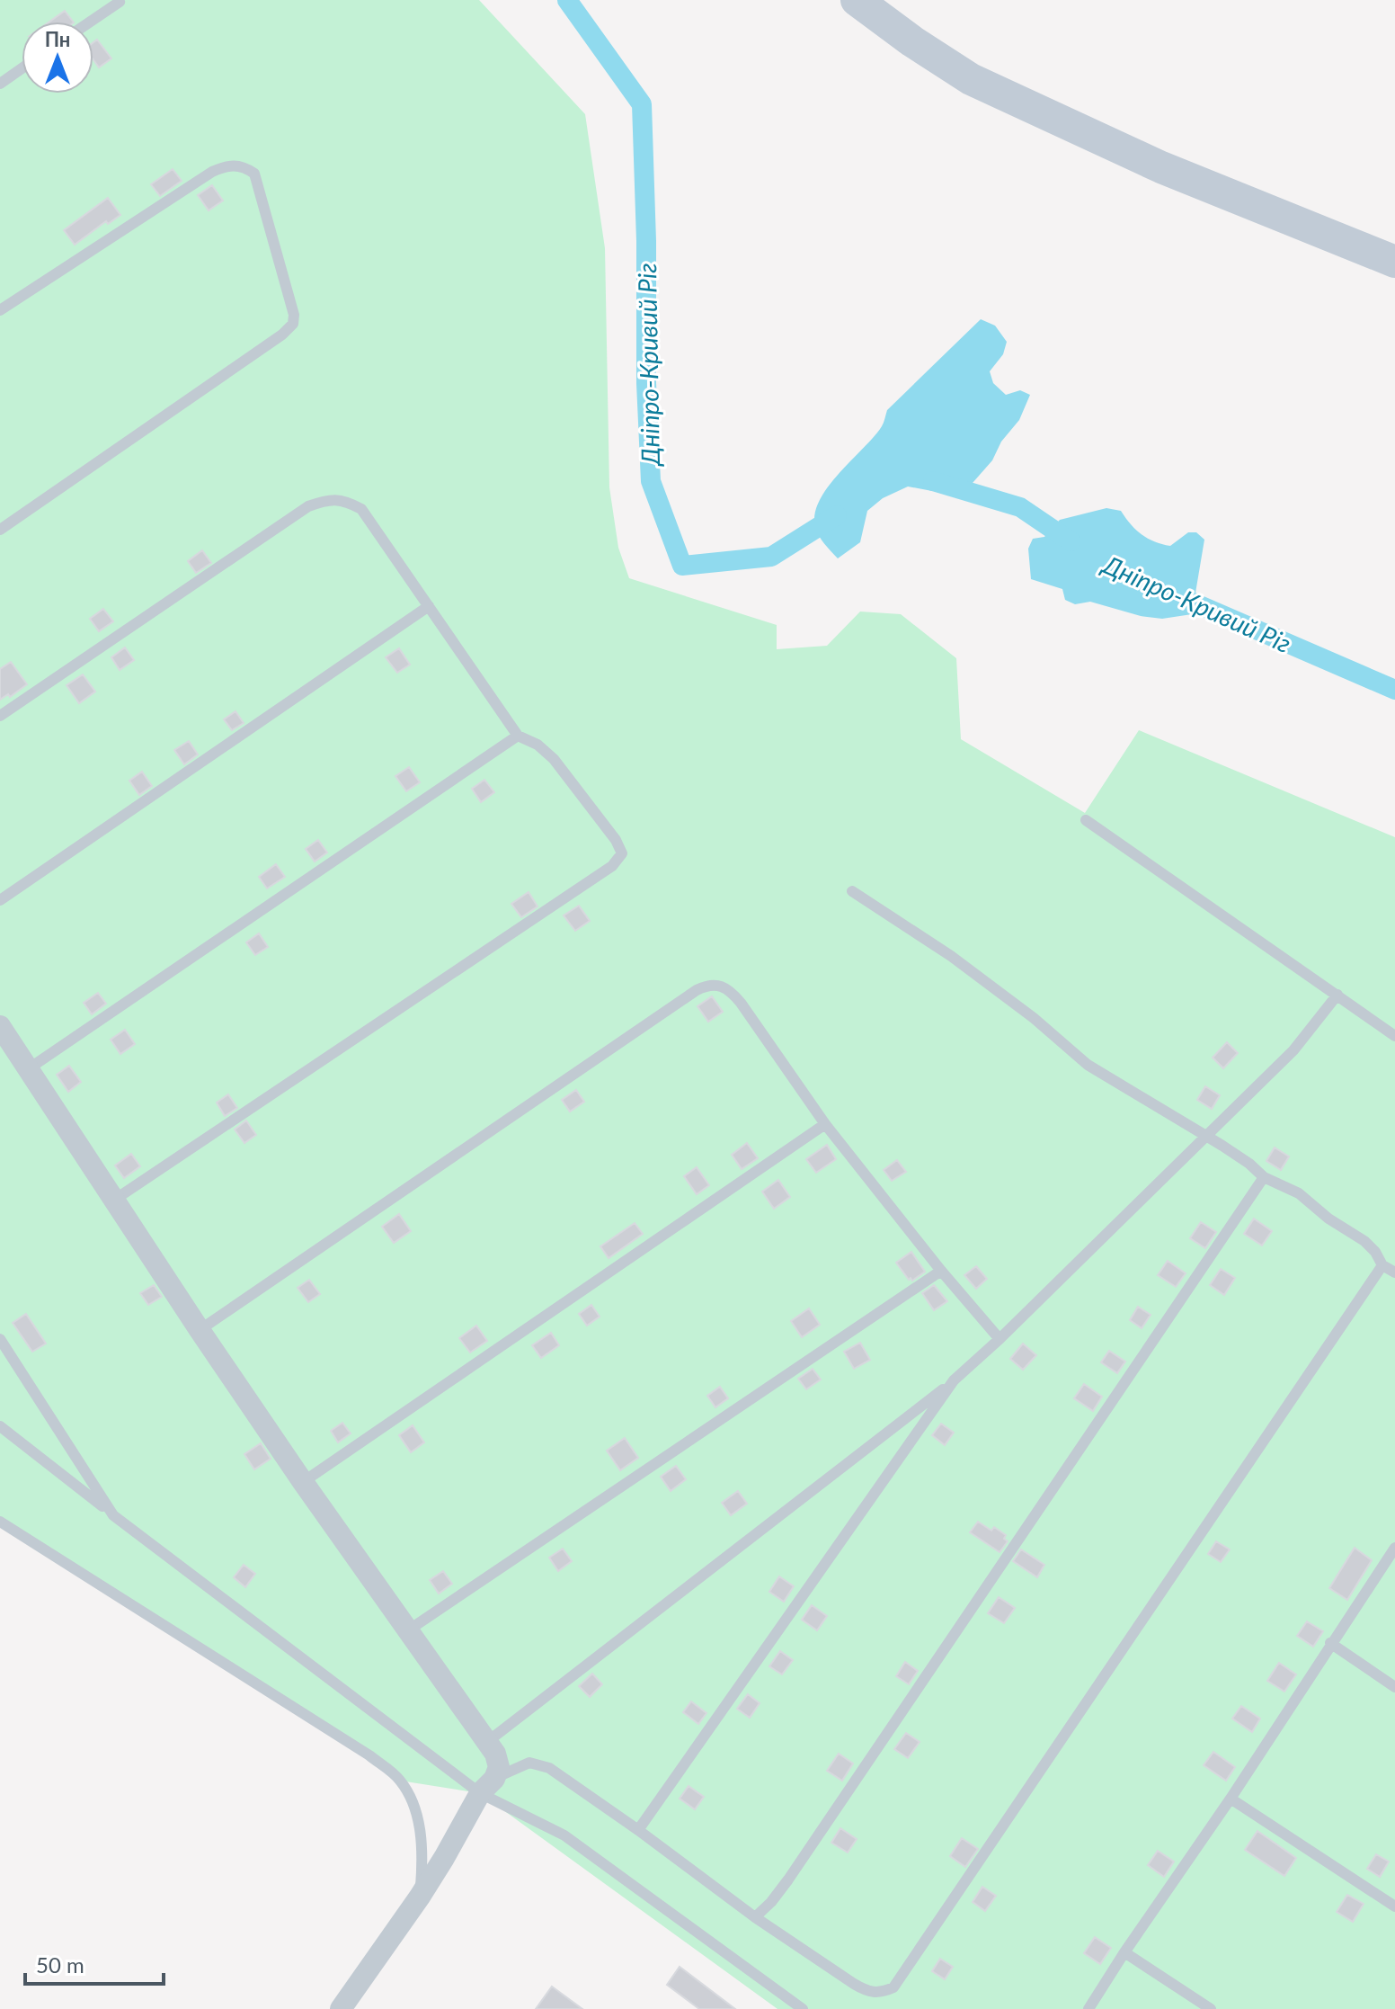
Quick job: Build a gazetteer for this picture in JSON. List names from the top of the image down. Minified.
{"water":["Дніпро-Кривий Ріг"],"scale_bar":"50 m","north":"top"}
